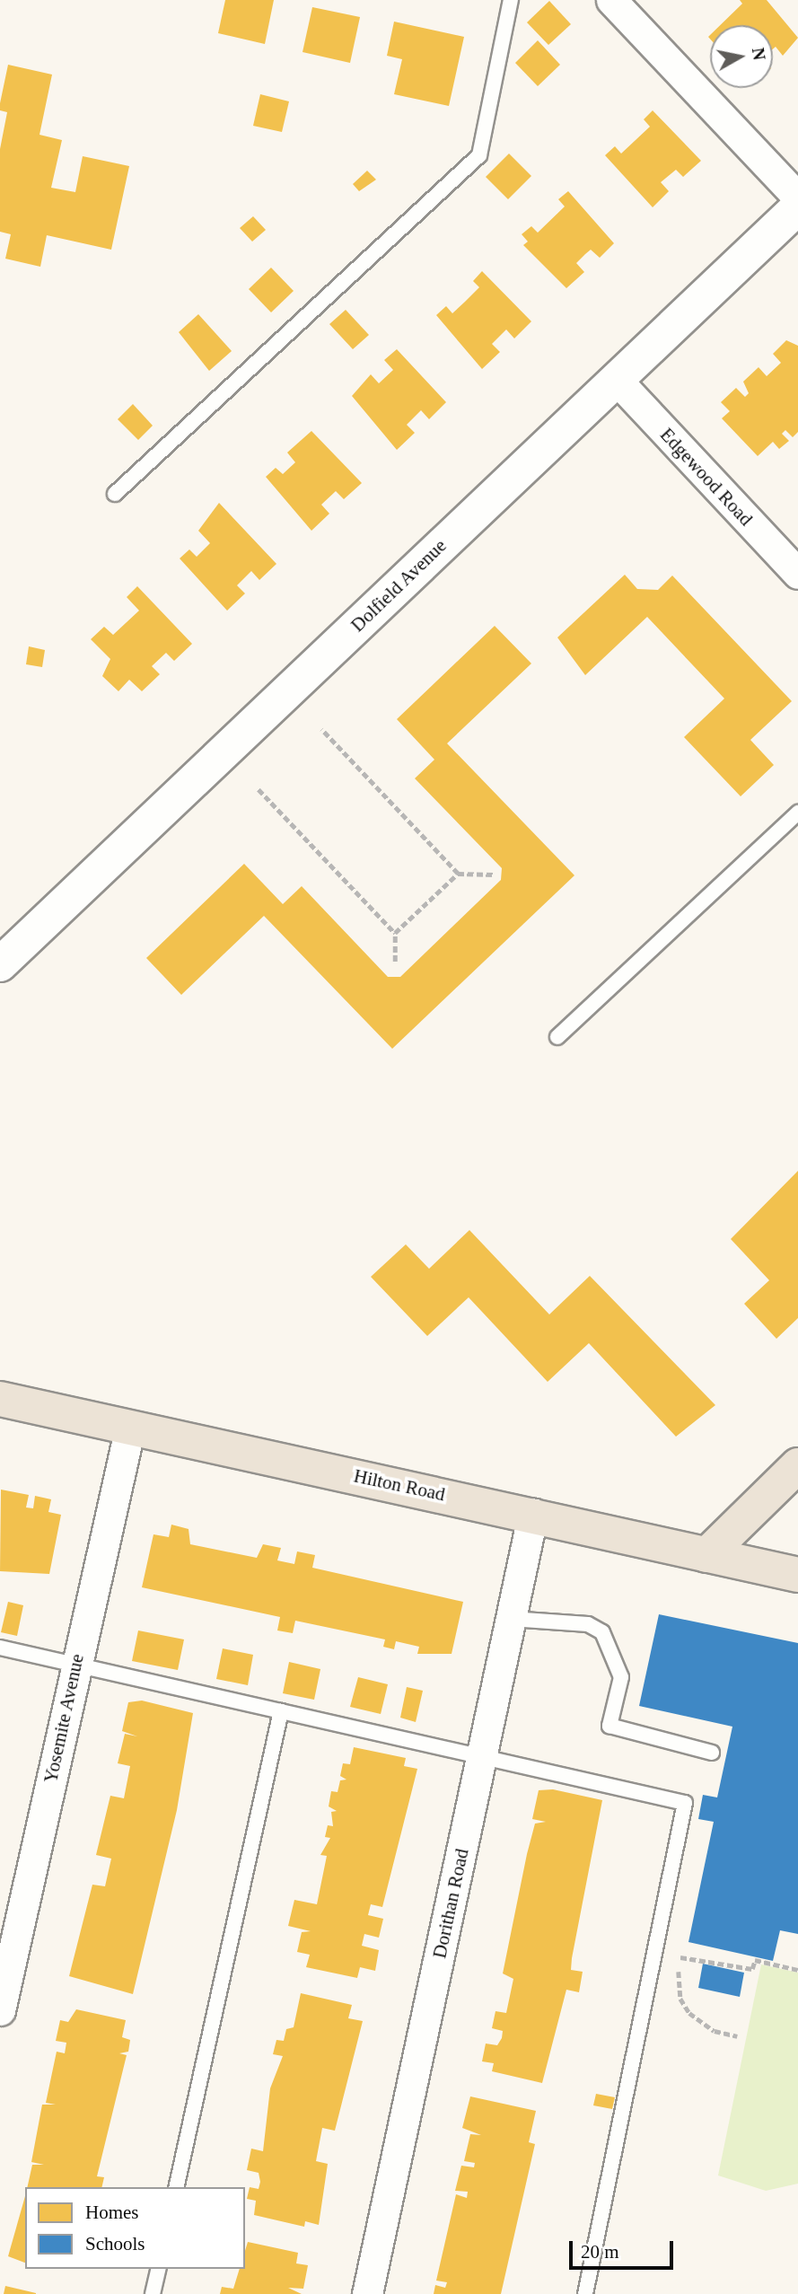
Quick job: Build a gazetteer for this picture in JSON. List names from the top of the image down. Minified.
{"streets":{"main road":["Hilton Road"],"street":["Edgewood Road","Dolfield Avenue","Yosemite Avenue","Dorithan Road"]},"crossings":[["Edgewood Road","Dolfield Avenue"],["Hilton Road","Yosemite Avenue"],["Hilton Road","Dorithan Road"]],"legend":["Homes","Schools"],"scale_bar":"20 m","north":"right"}
